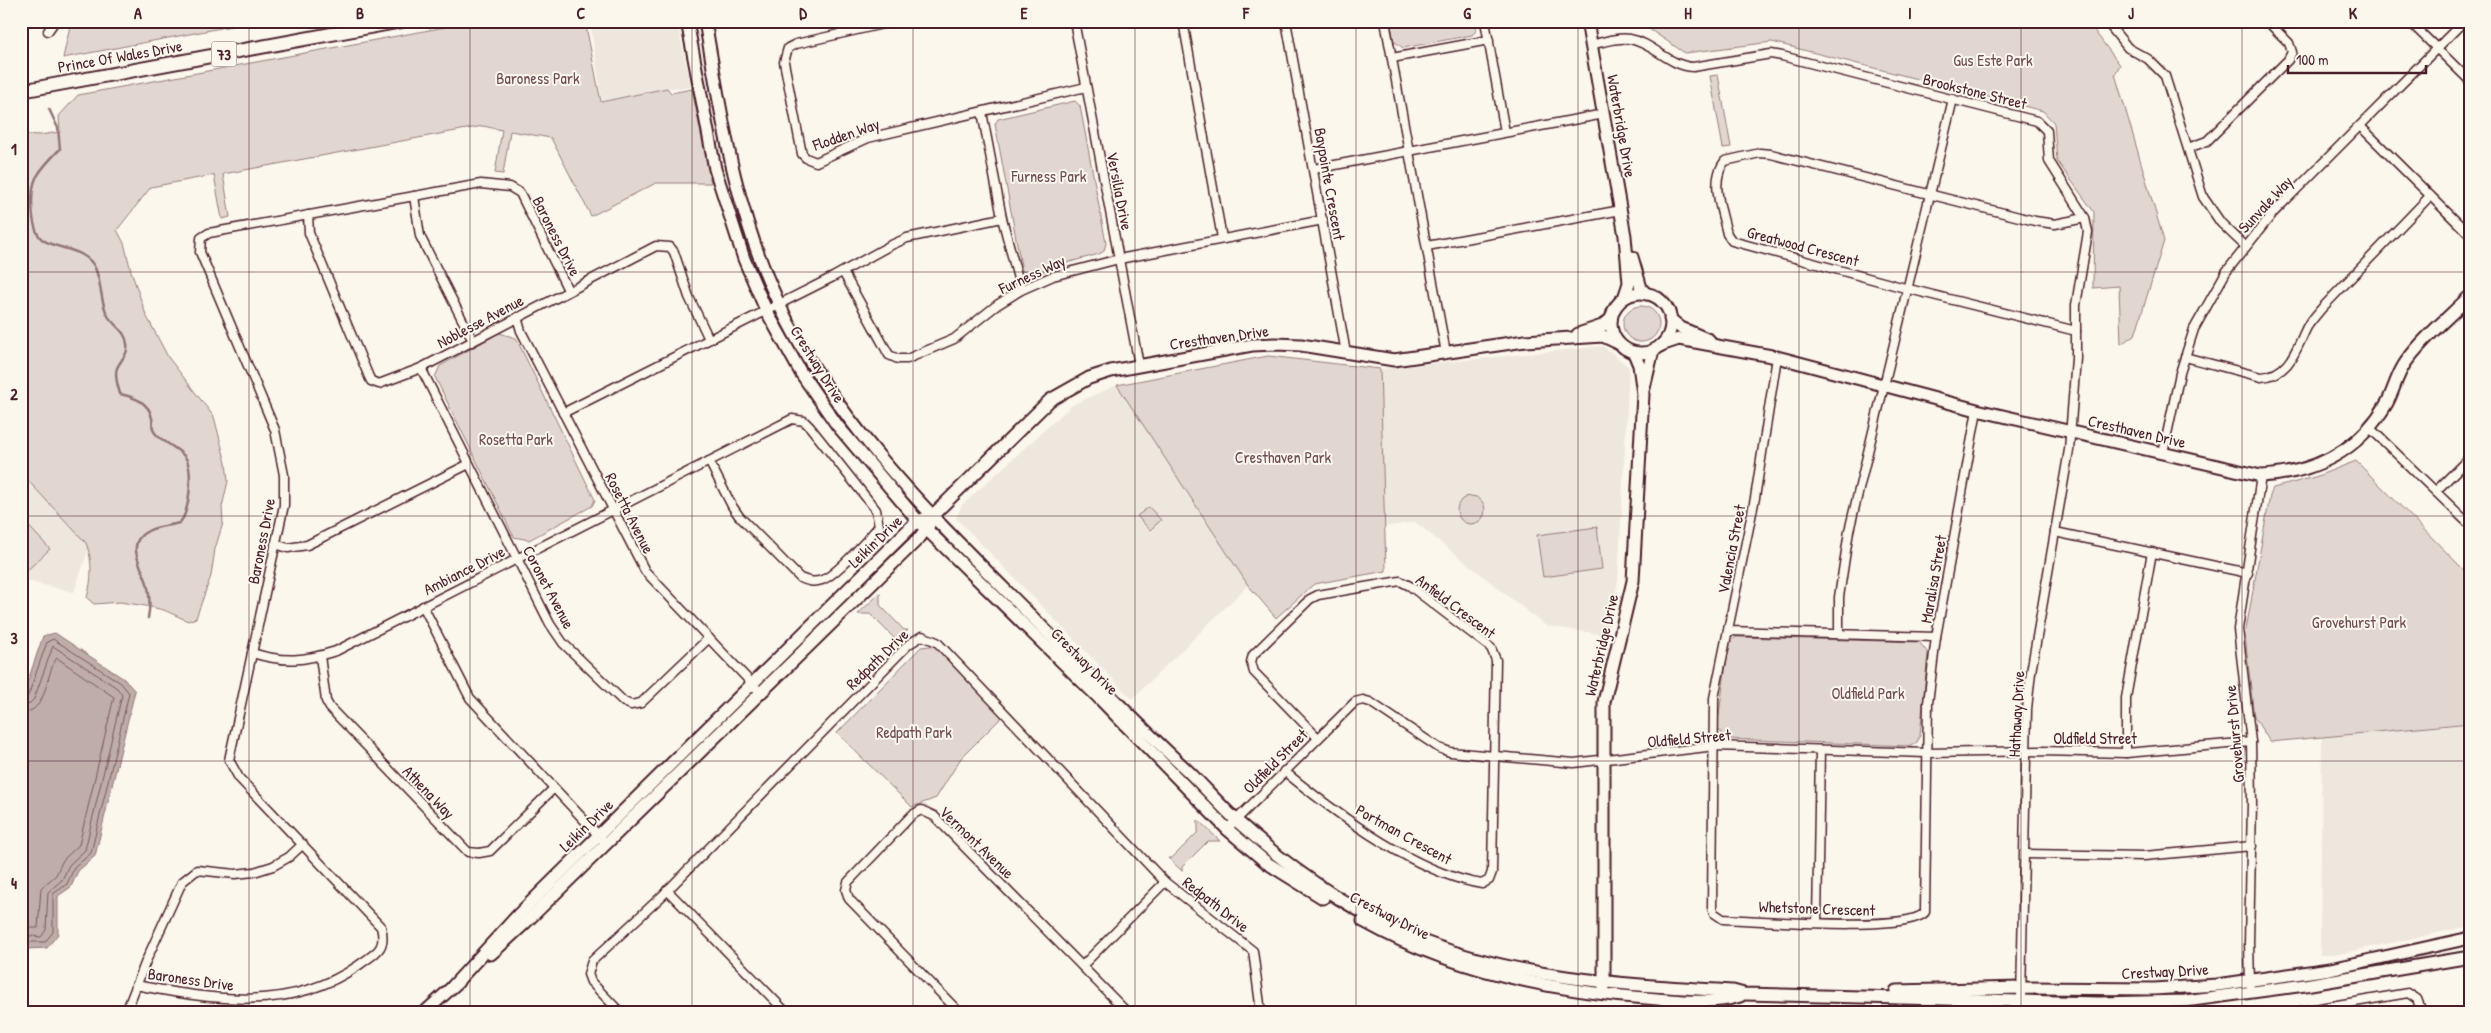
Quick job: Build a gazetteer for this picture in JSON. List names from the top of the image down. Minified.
{"streets":{"main road":["73","Prince Of Wales Drive"],"street":["Brookstone Street","Waterbridge Drive","Flodden Way","Baypointe Crescent","Versilia Drive","Sunvale Way","Baroness Drive","Greatwood Crescent","Furness Way","Noblesse Avenue","Cresthaven Drive","Crestway Drive","Rosetta Avenue","Leikin Drive","Valencia Street","Ambiance Drive","Maralisa Street","Coronet Avenue","Anfield Crescent","Redpath Drive","Hathaway Drive","Grovehurst Drive","Oldfield Street","Athena Way","Portman Crescent","Vermont Avenue","Whetstone Crescent"]},"crossings":[["Brookstone Street","Waterbridge Drive"],["Brookstone Street","Greatwood Crescent"],["Brookstone Street","Cresthaven Drive"],["Brookstone Street","Hathaway Drive"],["Waterbridge Drive","Cresthaven Drive"],["Waterbridge Drive","Crestway Drive"],["Waterbridge Drive","Oldfield Street"],["Flodden Way","Versilia Drive"],["Baypointe Crescent","Furness Way"],["Baypointe Crescent","Cresthaven Drive"],["Versilia Drive","Furness Way"],["Versilia Drive","Cresthaven Drive"],["Sunvale Way","Cresthaven Drive"],["Baroness Drive","Noblesse Avenue"],["Baroness Drive","Ambiance Drive"],["Noblesse Avenue","Rosetta Avenue"],["Noblesse Avenue","Coronet Avenue"],["Cresthaven Drive","Crestway Drive"],["Cresthaven Drive","Leikin Drive"],["Cresthaven Drive","Valencia Street"],["Cresthaven Drive","Maralisa Street"],["Cresthaven Drive","Hathaway Drive"],["Cresthaven Drive","Grovehurst Drive"],["Crestway Drive","Leikin Drive"],["Crestway Drive","Hathaway Drive"],["Crestway Drive","Grovehurst Drive"],["Crestway Drive","Oldfield Street"],["Rosetta Avenue","Leikin Drive"],["Rosetta Avenue","Ambiance Drive"],["Rosetta Avenue","Coronet Avenue"],["Valencia Street","Oldfield Street"],["Valencia Street","Whetstone Crescent"],["Ambiance Drive","Coronet Avenue"],["Ambiance Drive","Athena Way"],["Maralisa Street","Oldfield Street"],["Maralisa Street","Whetstone Crescent"],["Anfield Crescent","Oldfield Street"],["Anfield Crescent","Portman Crescent"],["Hathaway Drive","Oldfield Street"],["Grovehurst Drive","Oldfield Street"],["Oldfield Street","Portman Crescent"],["Oldfield Street","Whetstone Crescent"]],"parks":["Gus Este Park","Baroness Park","Furness Park","Rosetta Park","Cresthaven Park","Grovehurst Park","Oldfield Park","Redpath Park"],"scale_bar":"100 m","grid":{"columns":["A","B","C","D","E","F","G","H","I","J","K"],"rows":["1","2","3","4"]}}
